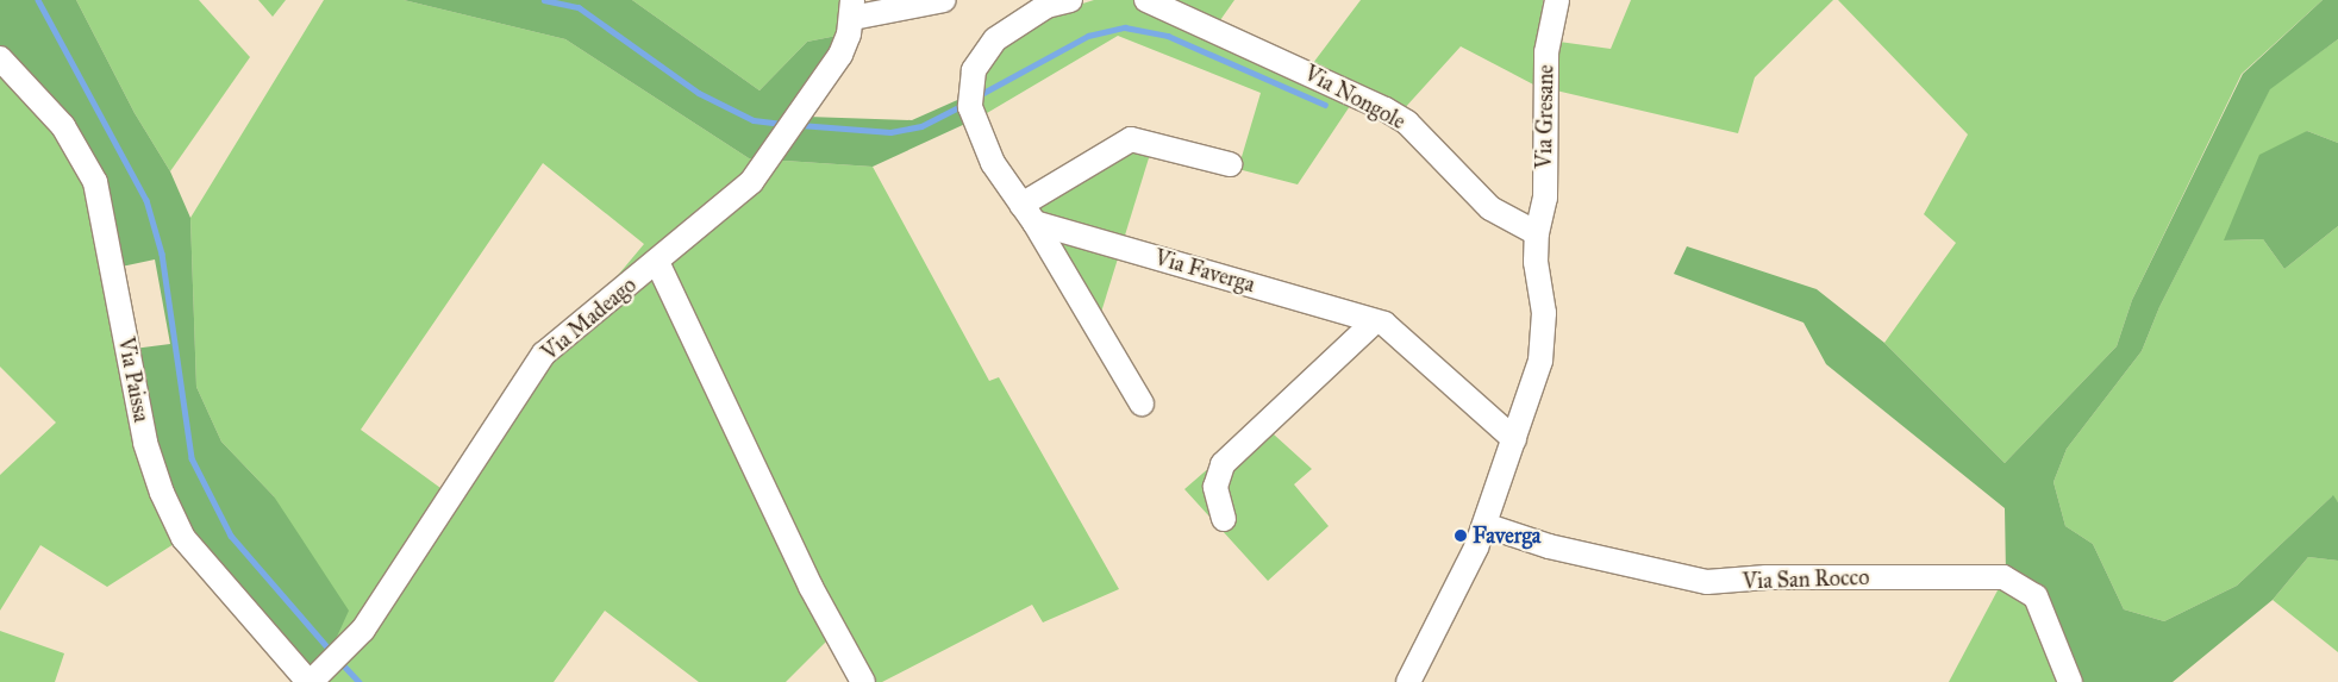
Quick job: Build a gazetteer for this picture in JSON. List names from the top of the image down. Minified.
{"streets":{"street":["Via Nongole","Via Gresane","Via Faverga","Via Madeago","Via Paissa","Via San Rocco"]},"crossings":[["Via Nongole","Via Gresane"],["Via Madeago","Via Paissa"]],"places":["Faverga"]}
